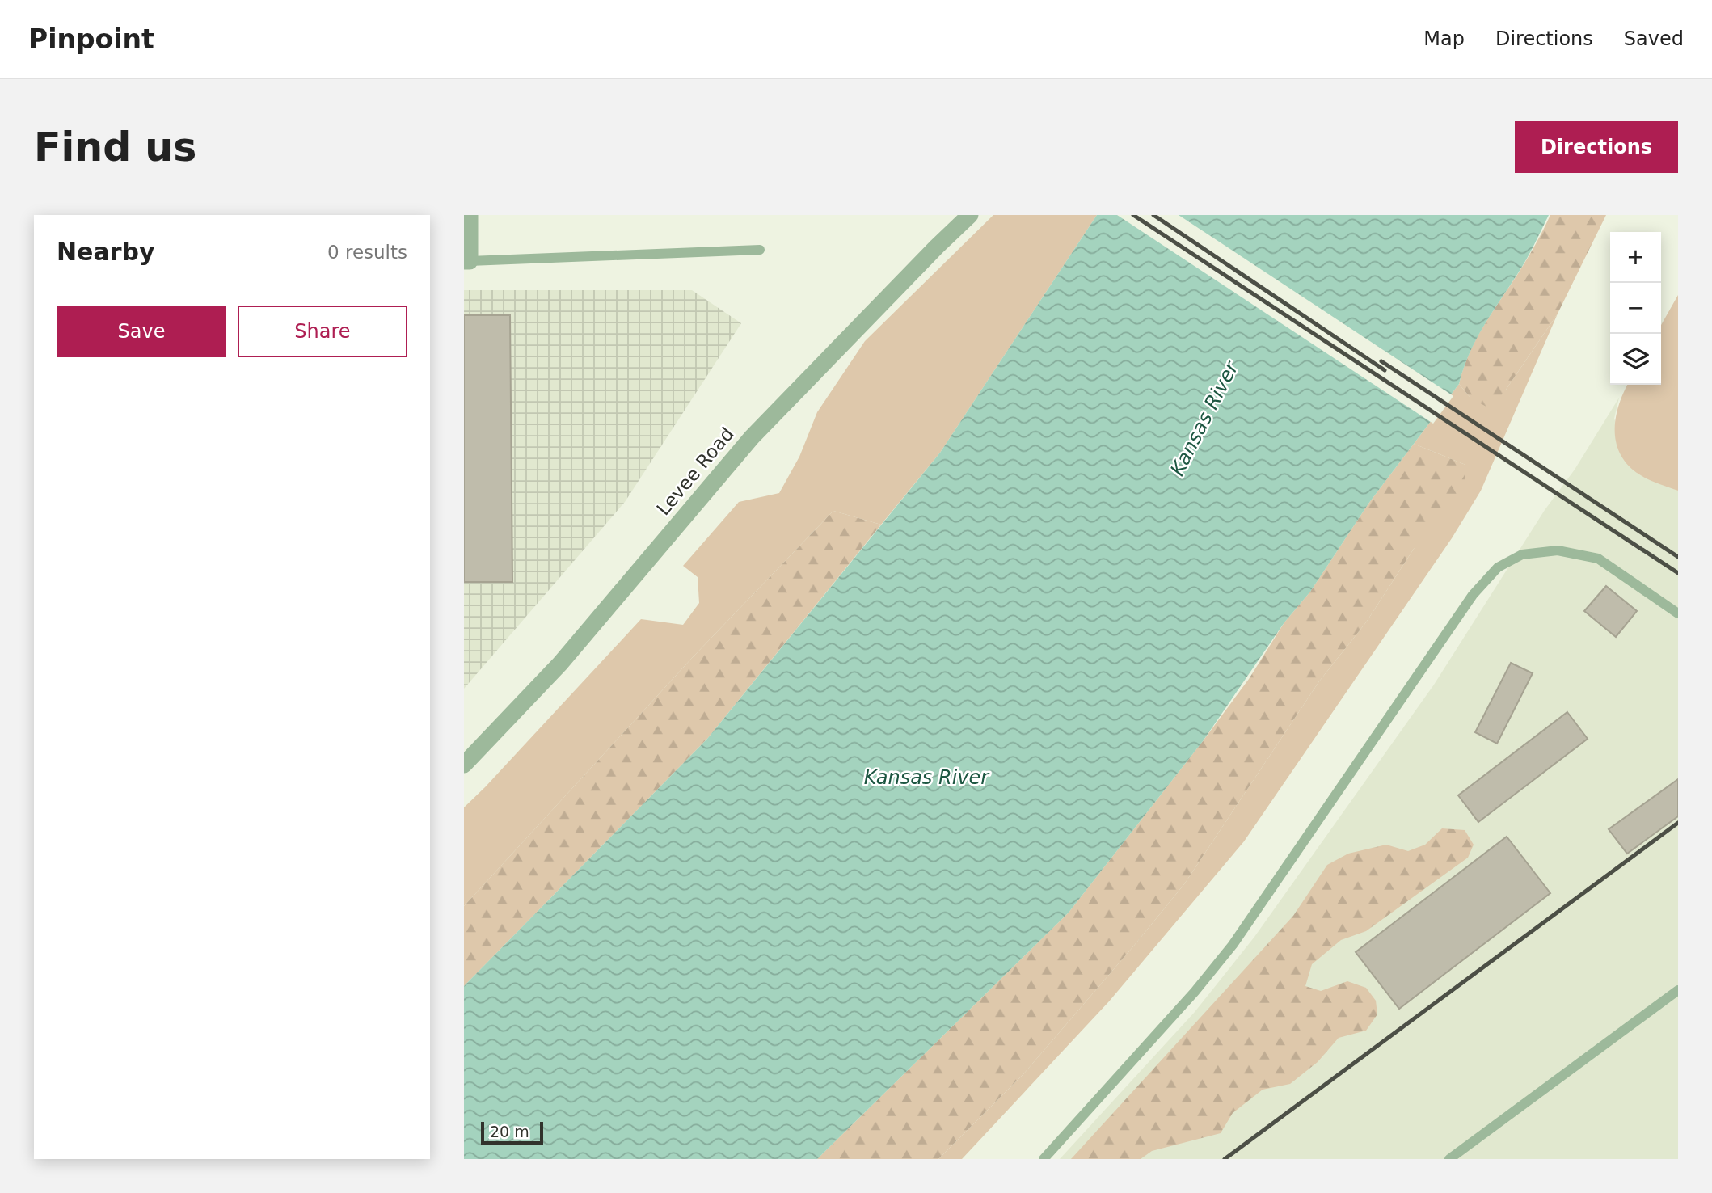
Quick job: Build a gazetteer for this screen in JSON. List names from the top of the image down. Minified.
{"streets":{"street":["Levee Road"]},"water":["Kansas River"],"scale_bar":"20 m","page":{"header":"Pinpoint","nav":["Map","Directions","Saved"],"buttons":["Directions",["Save","Share"]],"title":"Find us","heading":["Nearby","0 results"],"map_buttons":["+","−"],"scale":"20 m"}}
